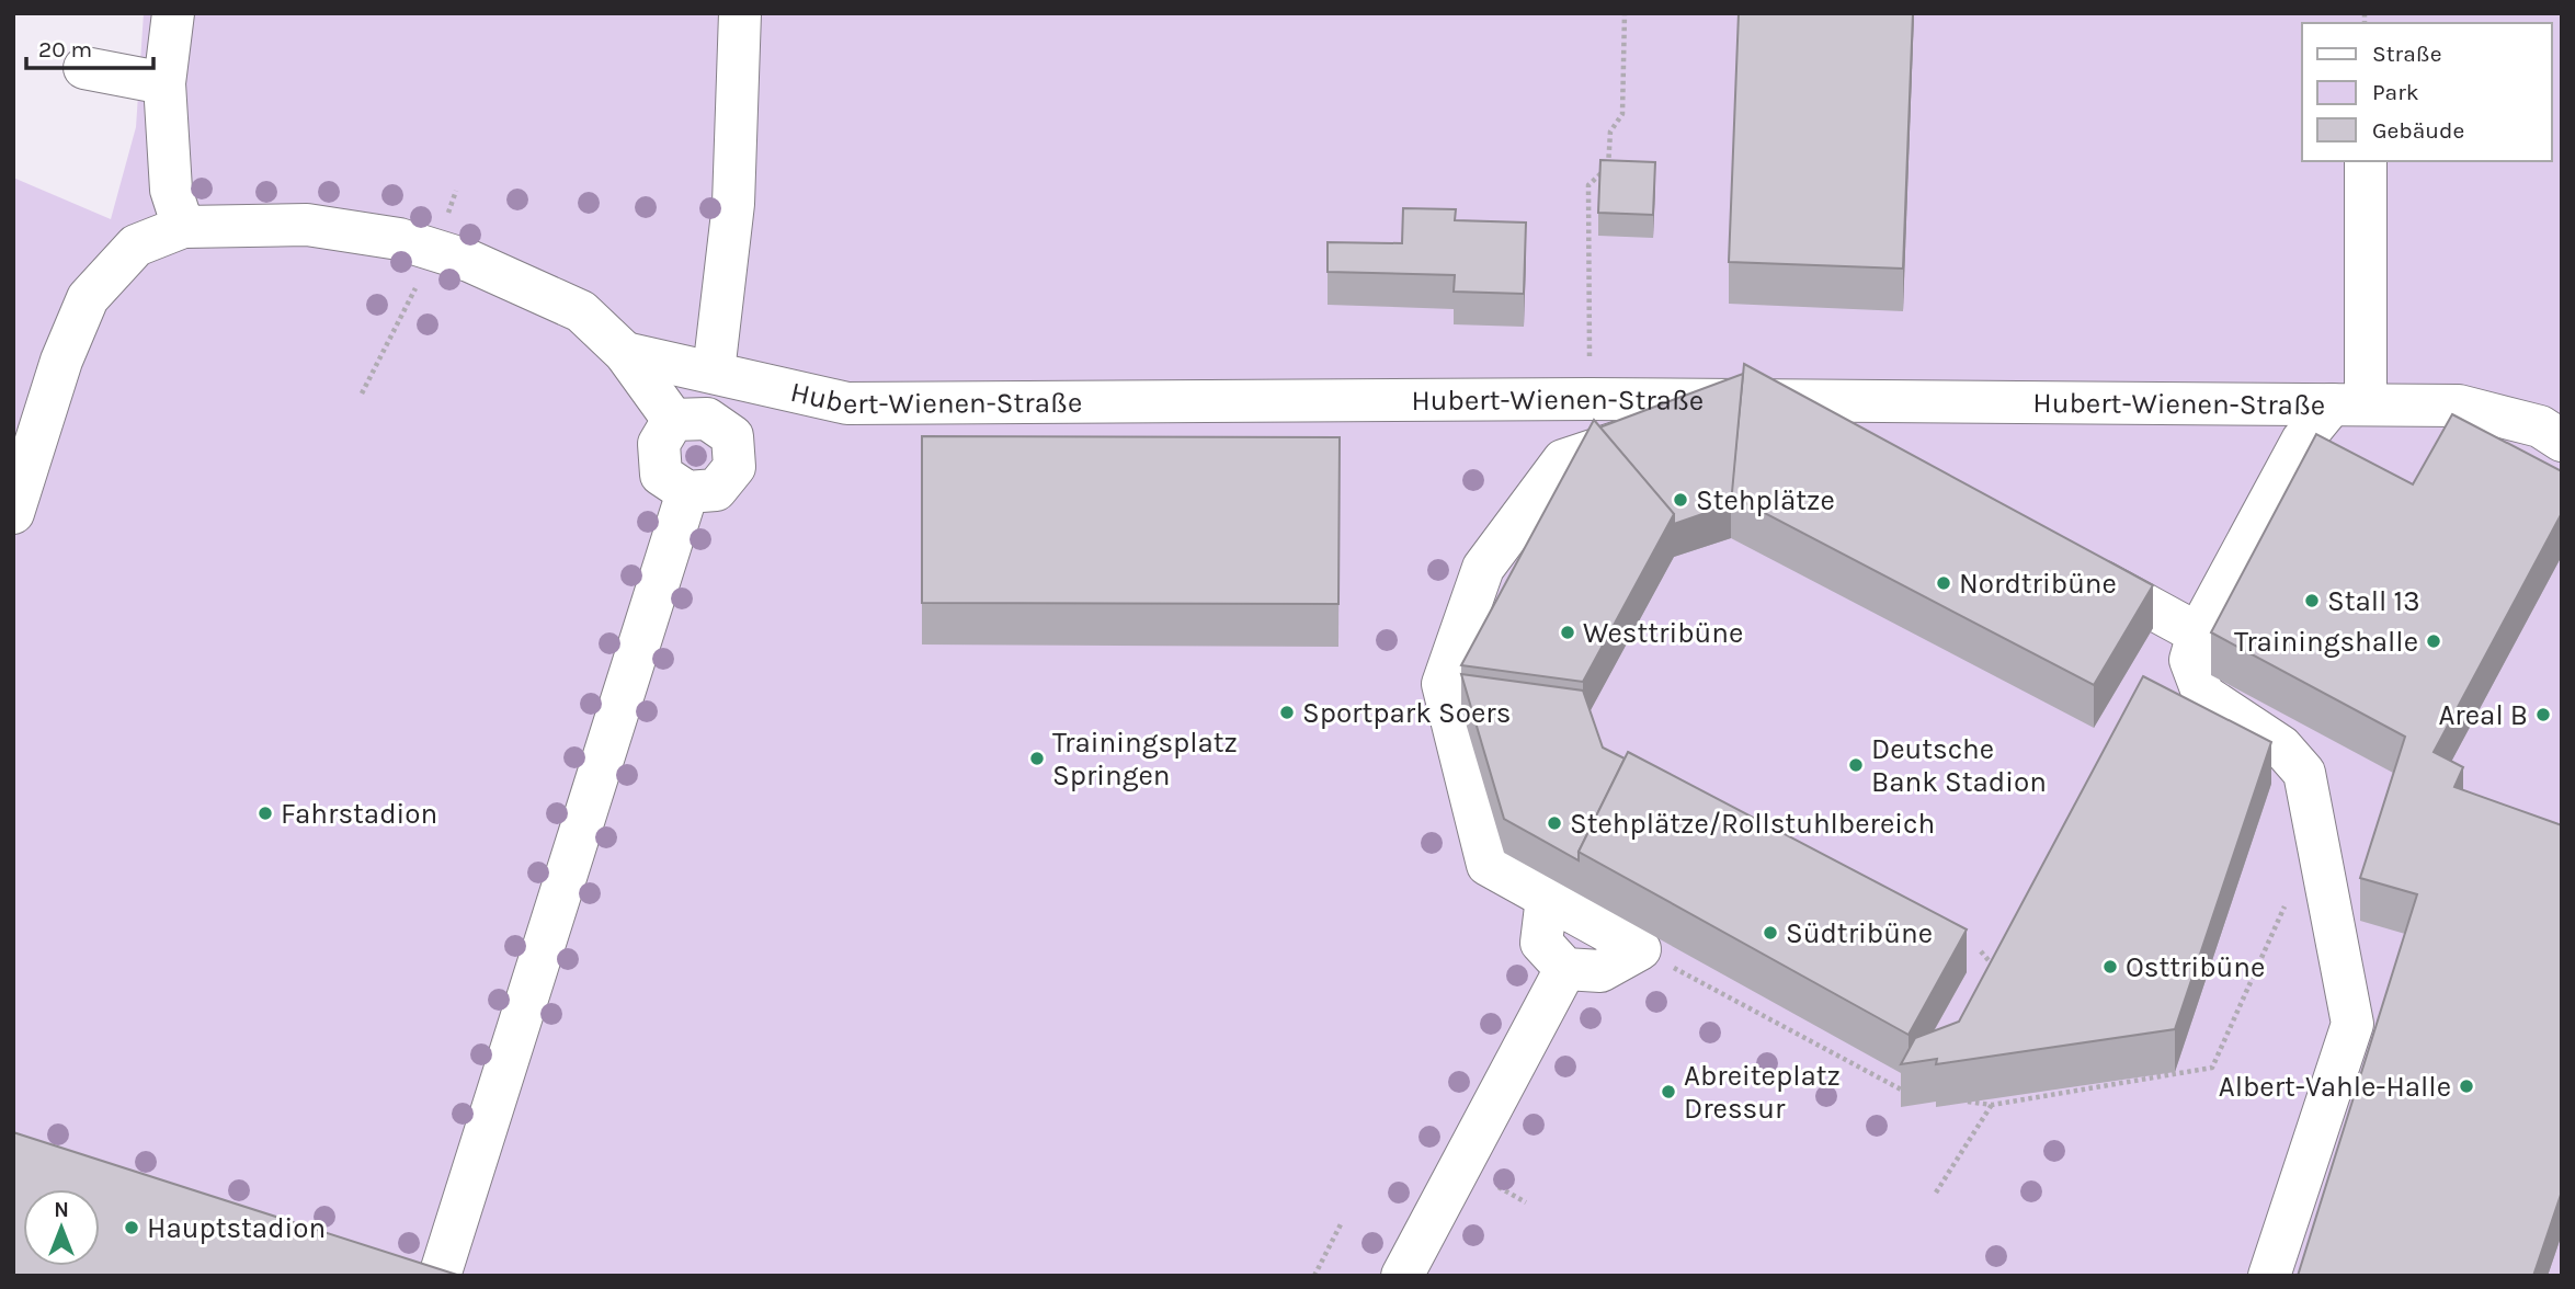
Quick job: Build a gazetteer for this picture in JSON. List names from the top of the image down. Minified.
{"streets":{"lane":["Hubert-Wienen-Straße"]},"places":["Stehplätze","Nordtribüne","Stall 13","Westtribüne","Trainingshalle","Sportpark Soers","Areal B","Trainingsplatz Springen","Deutsche Bank Stadion","Fahrstadion","Stehplätze/Rollstuhlbereich","Südtribüne","Osttribüne","Albert-Vahle-Halle","Abreiteplatz Dressur","Hauptstadion"],"legend":["Straße","Park","Gebäude"],"scale_bar":"20 m","north":"top"}
